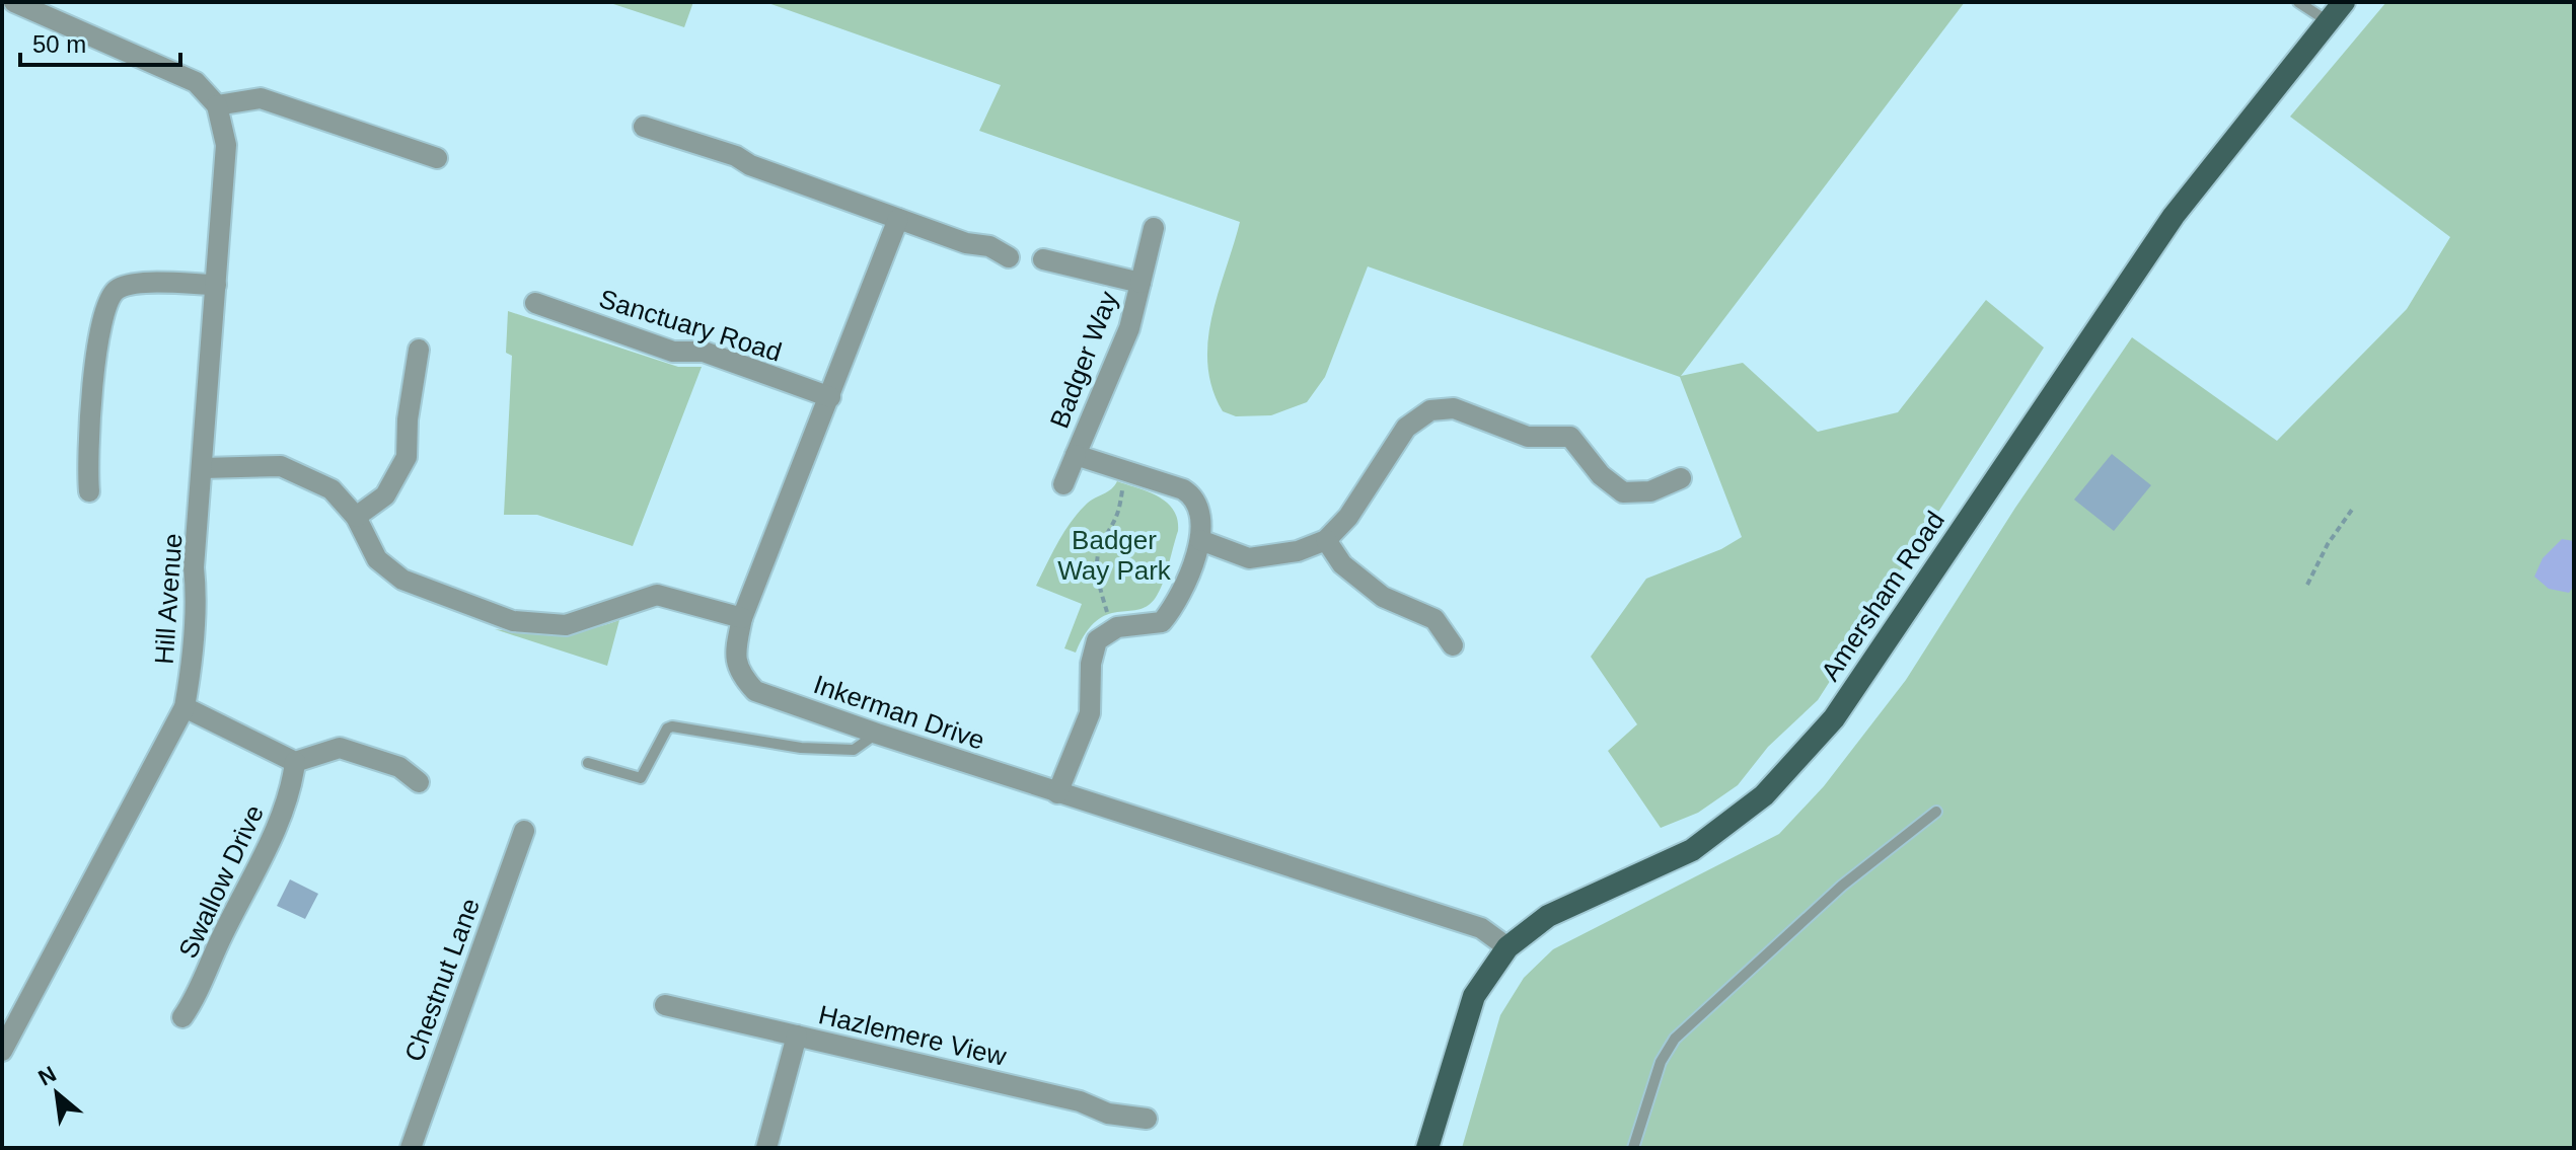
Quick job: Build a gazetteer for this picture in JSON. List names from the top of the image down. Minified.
{"streets":{"main road":["Amersham Road"],"street":["Sanctuary Road","Badger Way","Hill Avenue","Inkerman Drive","Swallow Drive","Chestnut Lane","Hazlemere View"]},"crossings":[["Sanctuary Road","Inkerman Drive"],["Amersham Road","Inkerman Drive"]],"parks":["Badger Way Park"],"scale_bar":"50 m","north":"top left"}
